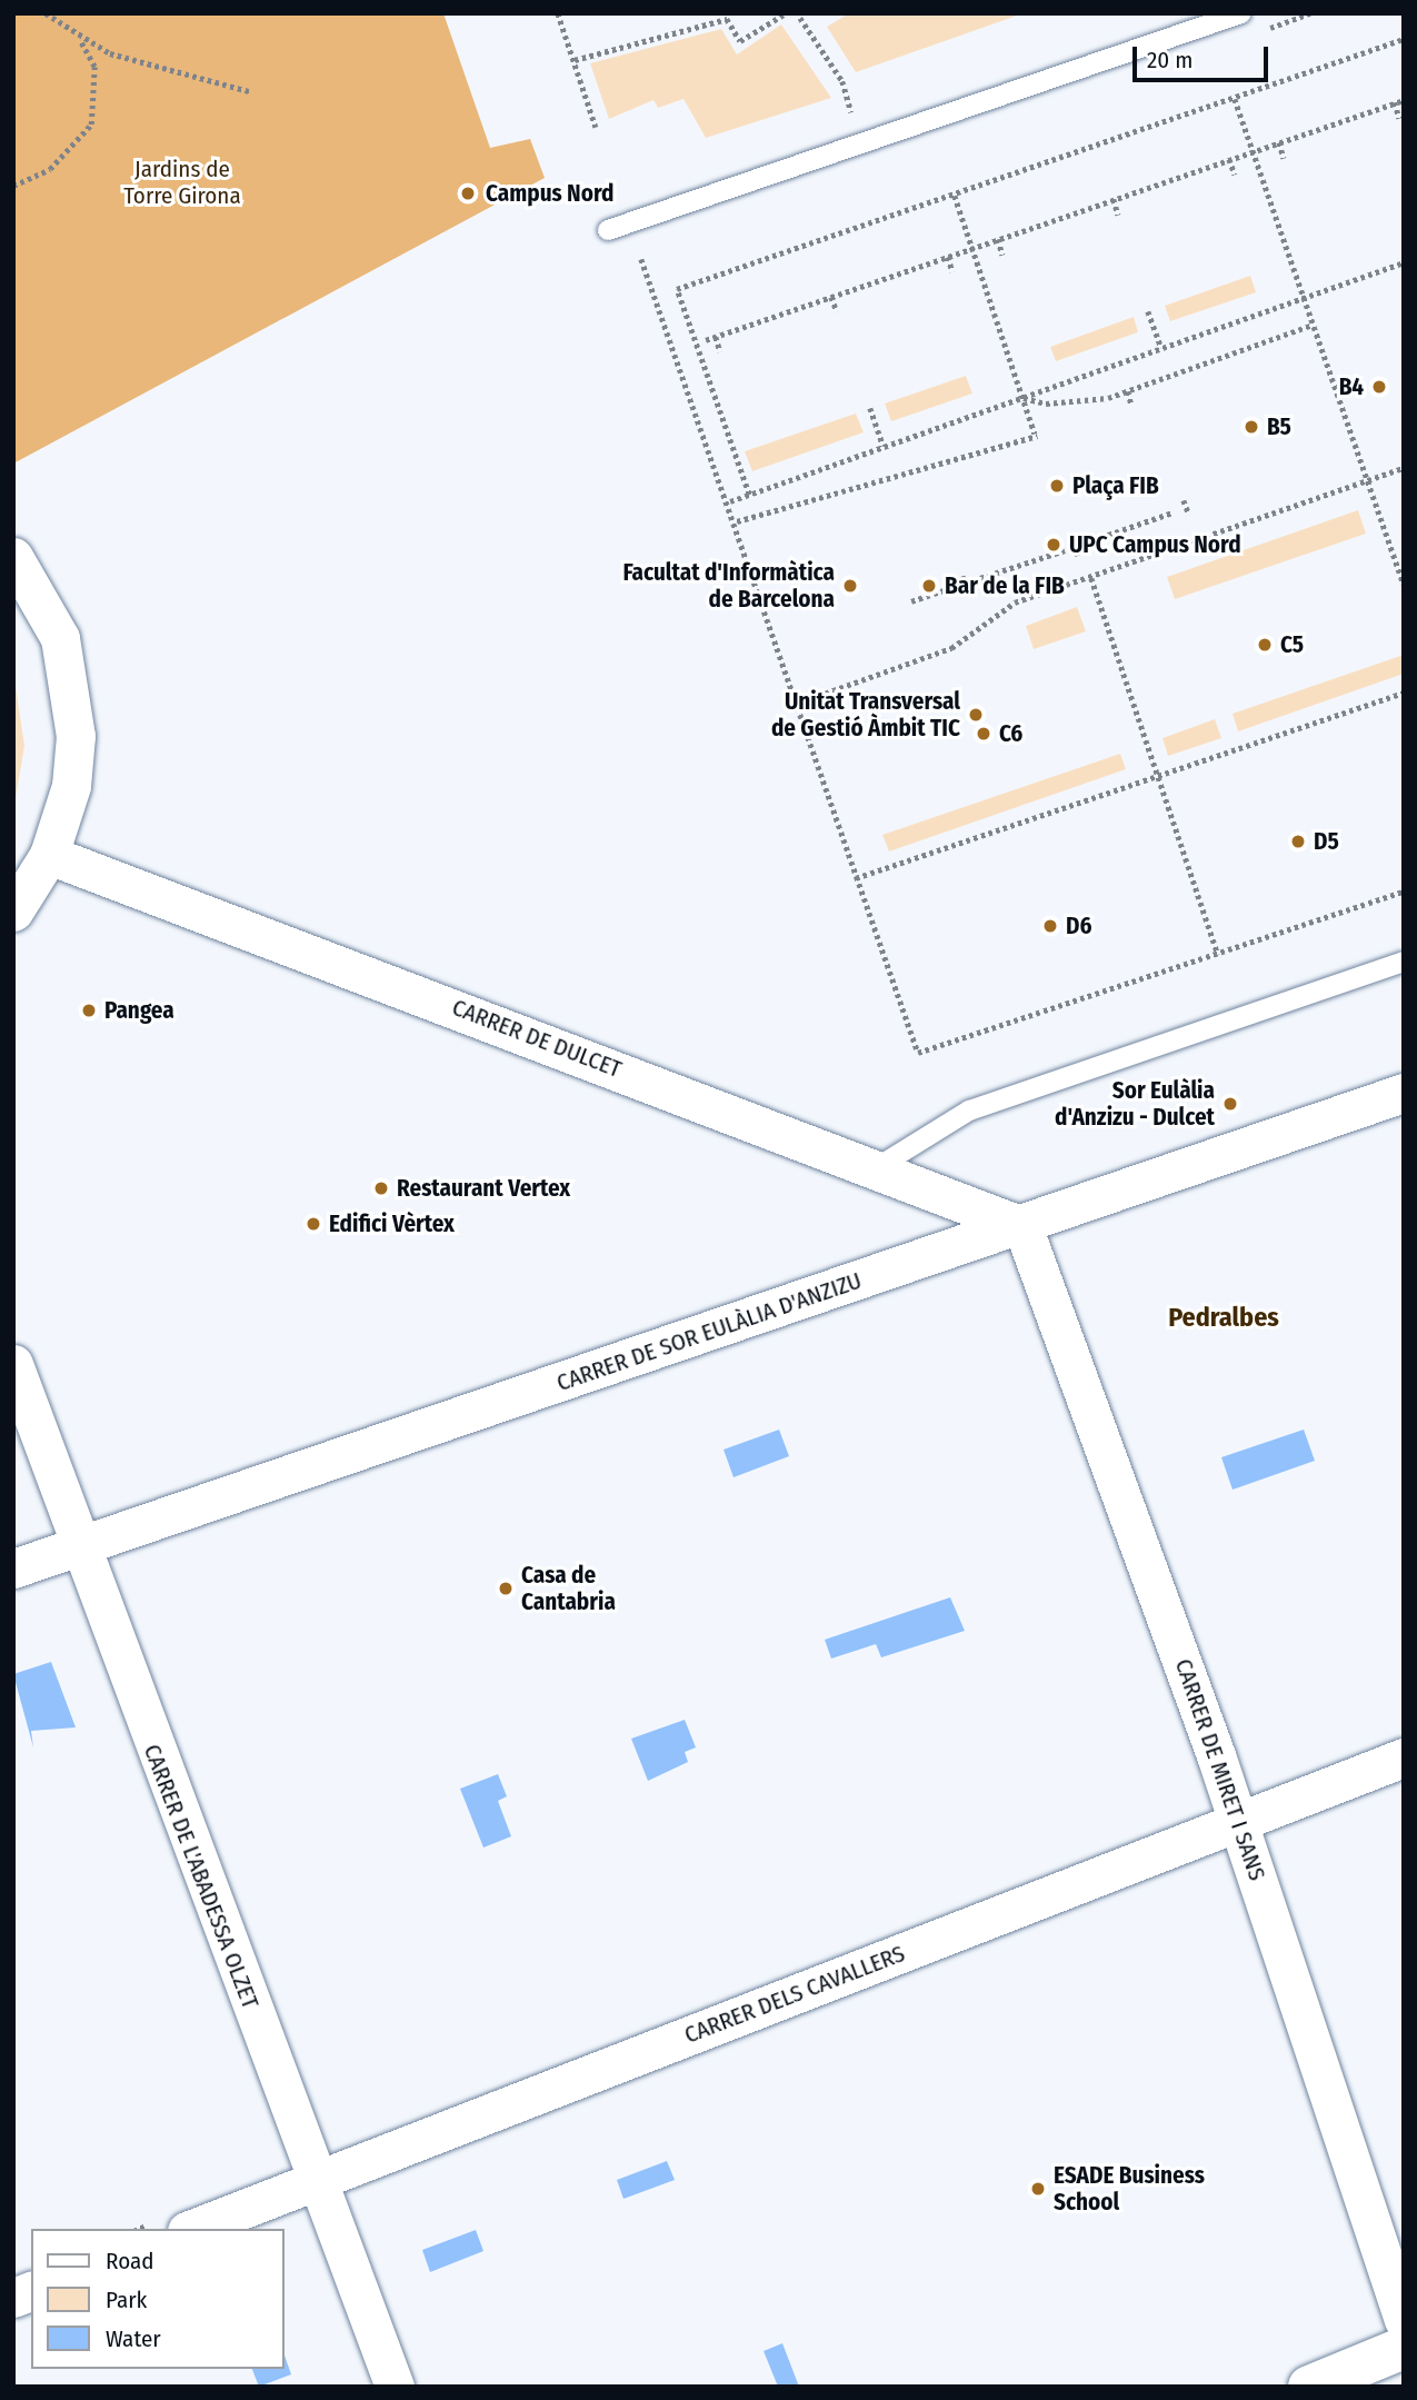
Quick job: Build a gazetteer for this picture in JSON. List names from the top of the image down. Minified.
{"streets":{"street":["CARRER DE DULCET","CARRER DE SOR EULÀLIA D'ANZIZU","CARRER DE MIRET I SANS","CARRER DE L'ABADESSA OLZET","CARRER DELS CAVALLERS"]},"crossings":[["CARRER DE DULCET","CARRER DE SOR EULÀLIA D'ANZIZU"],["CARRER DE DULCET","CARRER DE MIRET I SANS"],["CARRER DE SOR EULÀLIA D'ANZIZU","CARRER DE MIRET I SANS"],["CARRER DE SOR EULÀLIA D'ANZIZU","CARRER DE L'ABADESSA OLZET"],["CARRER DE MIRET I SANS","CARRER DELS CAVALLERS"],["CARRER DE L'ABADESSA OLZET","CARRER DELS CAVALLERS"]],"districts":["Pedralbes"],"parks":["Jardins de Torre Girona"],"places":["Campus Nord","B4","B5","Plaça FIB","UPC Campus Nord","Facultat d'Informàtica de Barcelona","Bar de la FIB","C5","Unitat Transversal de Gestió Àmbit TIC","C6","D5","D6","Pangea","Sor Eulàlia d'Anzizu - Dulcet","Restaurant Vertex","Edifici Vèrtex","Casa de Cantabria","ESADE Business School"],"legend":["Road","Park","Water"],"scale_bar":"20 m"}
